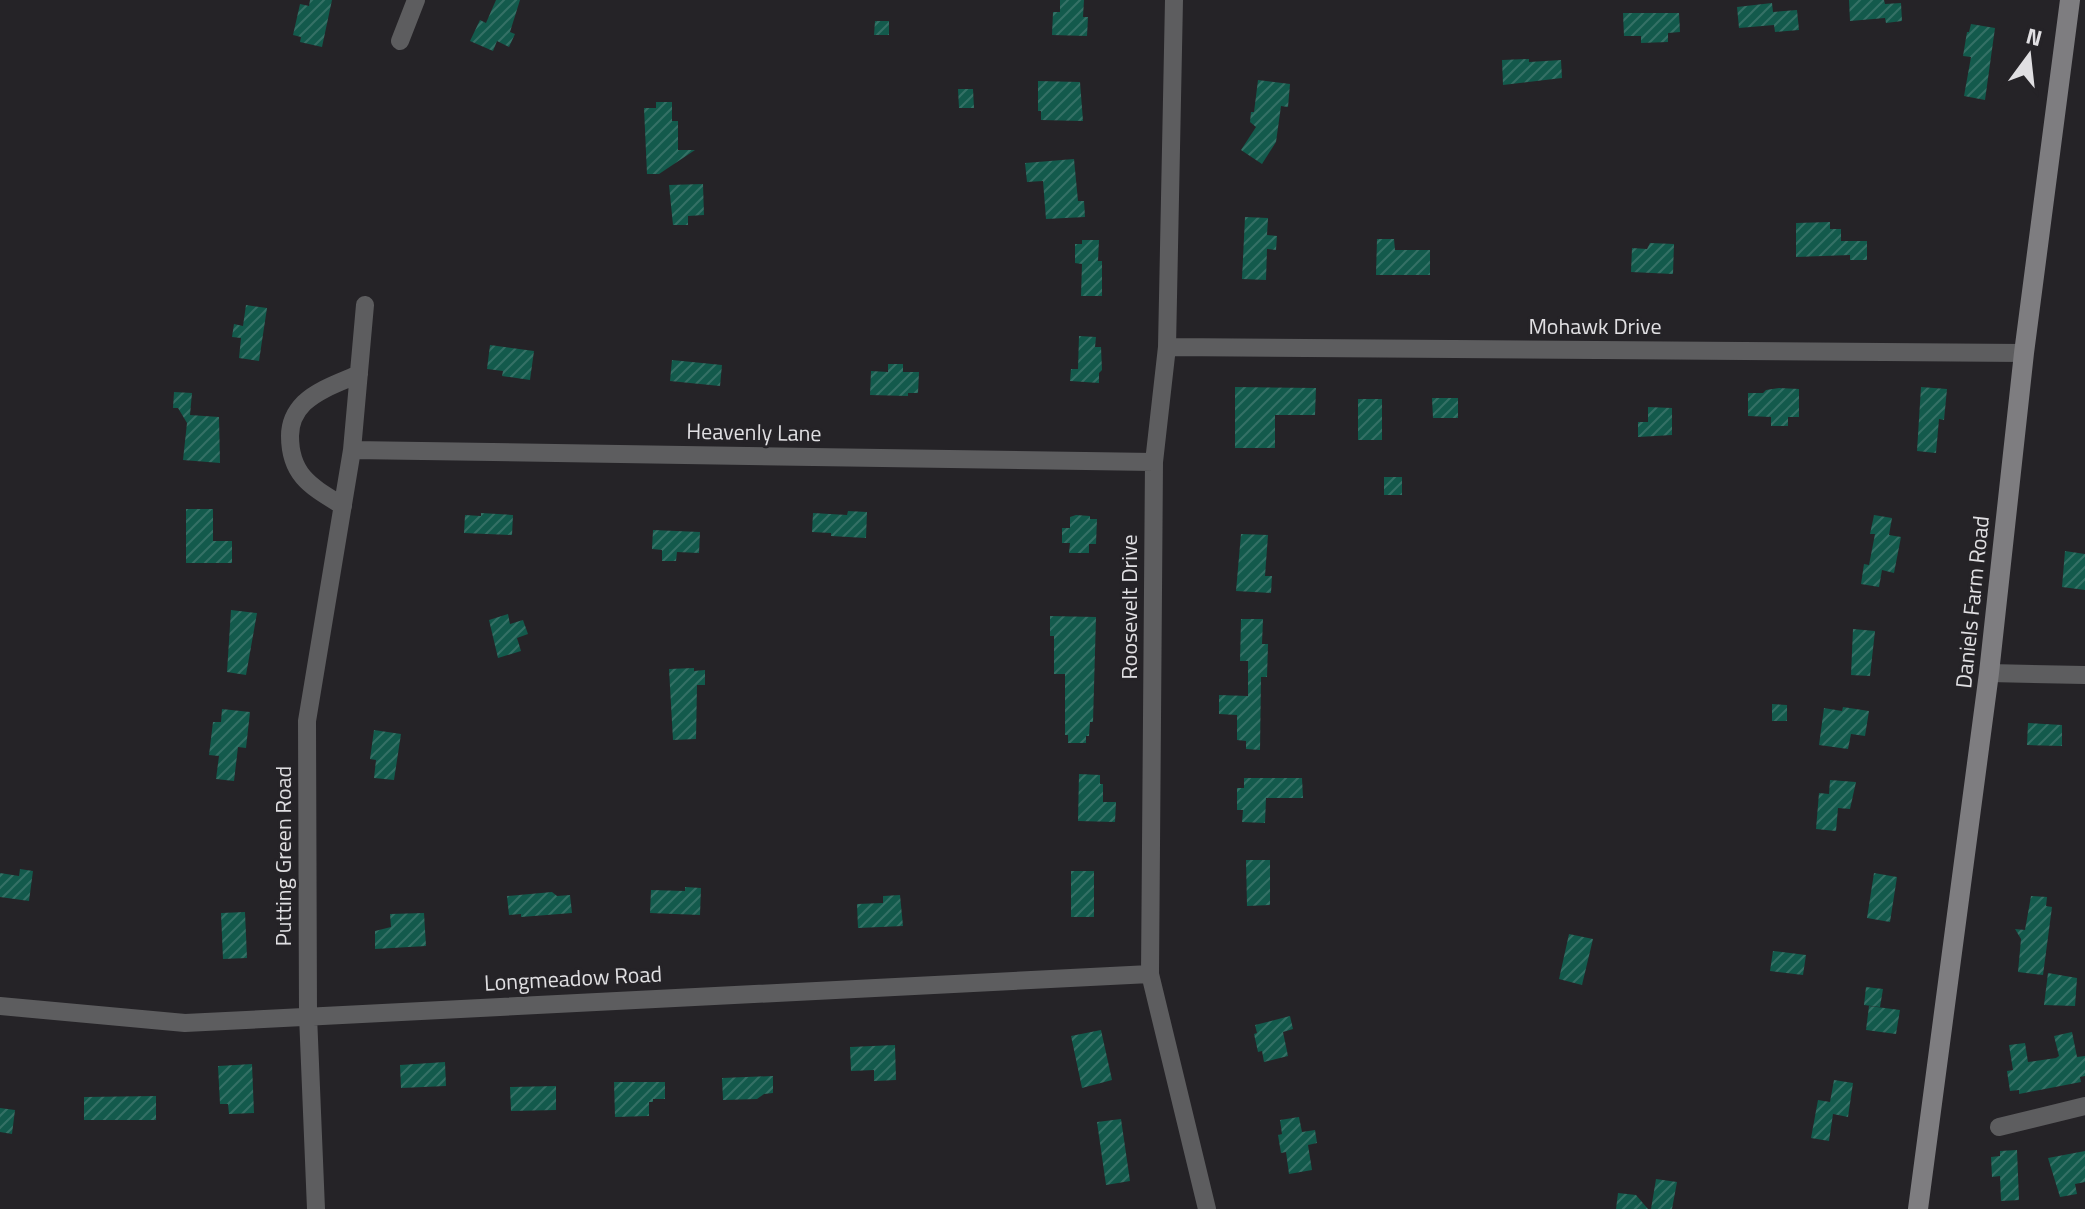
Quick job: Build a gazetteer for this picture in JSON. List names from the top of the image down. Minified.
{"streets":{"main road":["Daniels Farm Road"],"street":["Mohawk Drive","Heavenly Lane","Roosevelt Drive","Putting Green Road","Longmeadow Road"]},"crossings":[["Mohawk Drive","Daniels Farm Road"],["Mohawk Drive","Roosevelt Drive"],["Heavenly Lane","Roosevelt Drive"],["Heavenly Lane","Putting Green Road"],["Roosevelt Drive","Longmeadow Road"],["Putting Green Road","Longmeadow Road"]],"north":"top"}
